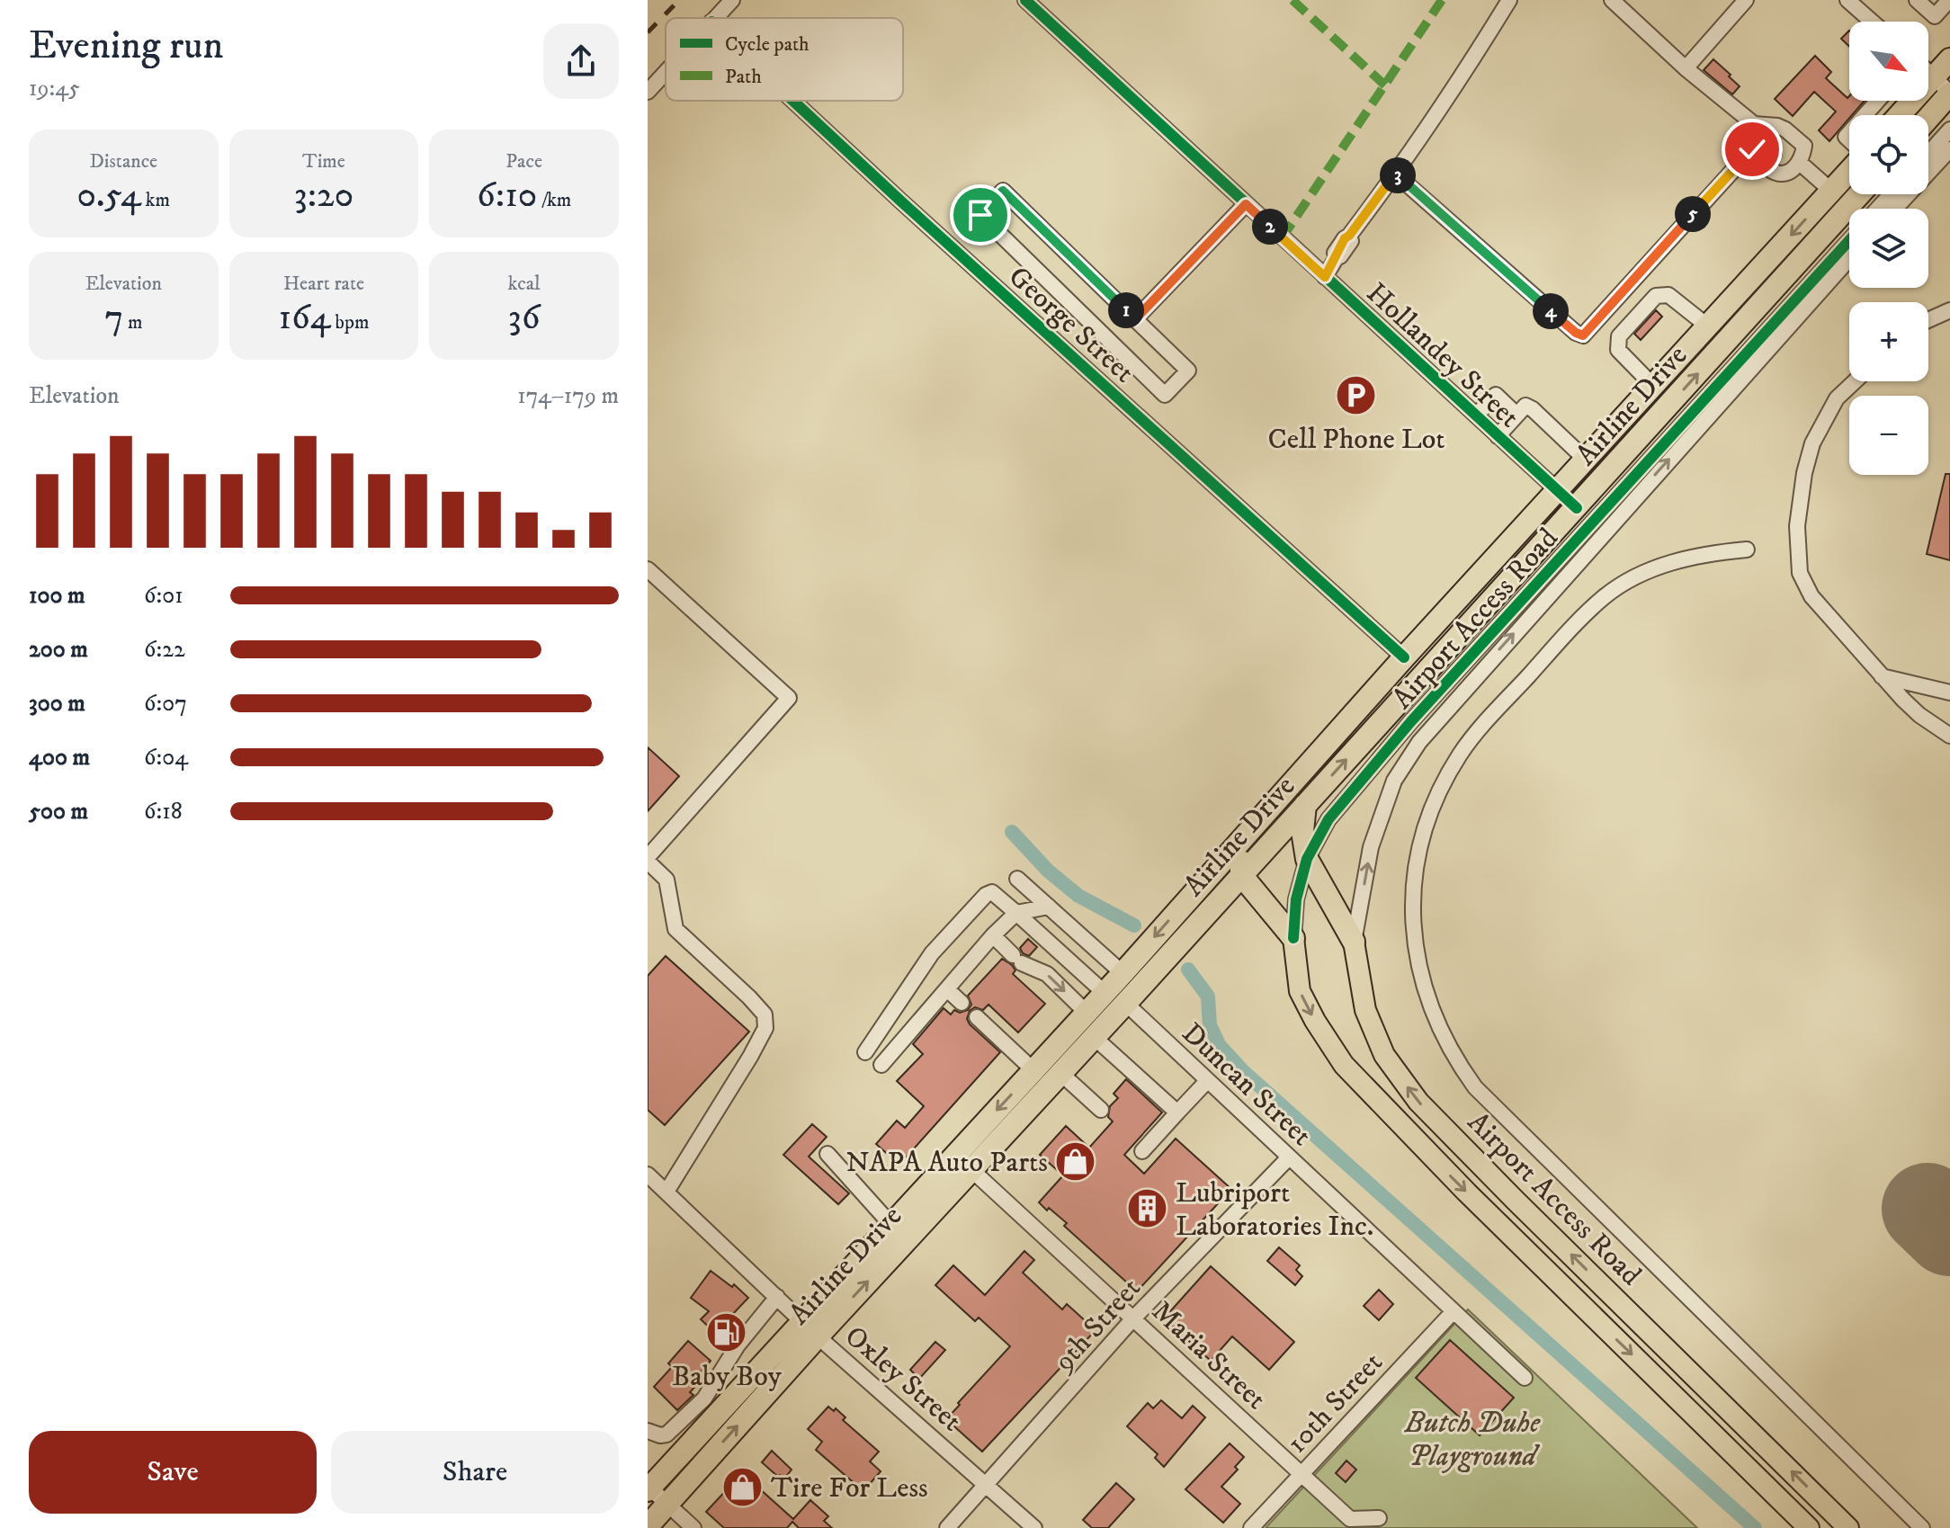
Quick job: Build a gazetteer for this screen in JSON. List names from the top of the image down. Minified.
{"streets":{"highway":["Airline Drive"],"main road":["Airport Access Road"],"street":["George Street","Hollandey Street","Duncan Street","9th Street","Maria Street","Oxley Street","10th Street"]},"crossings":[["George Street","Airline Drive"],["Hollandey Street","Airline Drive"],["Airline Drive","Duncan Street"],["Airline Drive","Maria Street"],["Airline Drive","Oxley Street"],["Duncan Street","9th Street"],["Duncan Street","10th Street"],["9th Street","Maria Street"],["9th Street","Oxley Street"],["Maria Street","10th Street"]],"parks":["Butch Duhe Playground"],"places":{"parking":["Cell Phone Lot"],"shop":["NAPA Auto Parts","Tire For Less"],"building":["Lubriport Laboratories Inc."],"fuel station":["Baby Boy"]},"legend":["Cycle path","Path"],"north":"bottom right","page":{"heading":["Evening run","19:45"],"map_buttons":["+","−"],"stats":[["Distance","0.54 km"],["Time","3:20"],["Pace","6:10 /km"],["Elevation","7 m"],["Heart rate","164 bpm"],["kcal","36"]],"pins":["3","5","2","1","4"],"chart":["Elevation","174–179 m"],"list":[{"name":"100 m","note":"6:01"},{"name":"200 m","note":"6:22"},{"name":"300 m","note":"6:07"},{"name":"400 m","note":"6:04"},{"name":"500 m","note":"6:18"}],"buttons":["Save","Share"]}}
